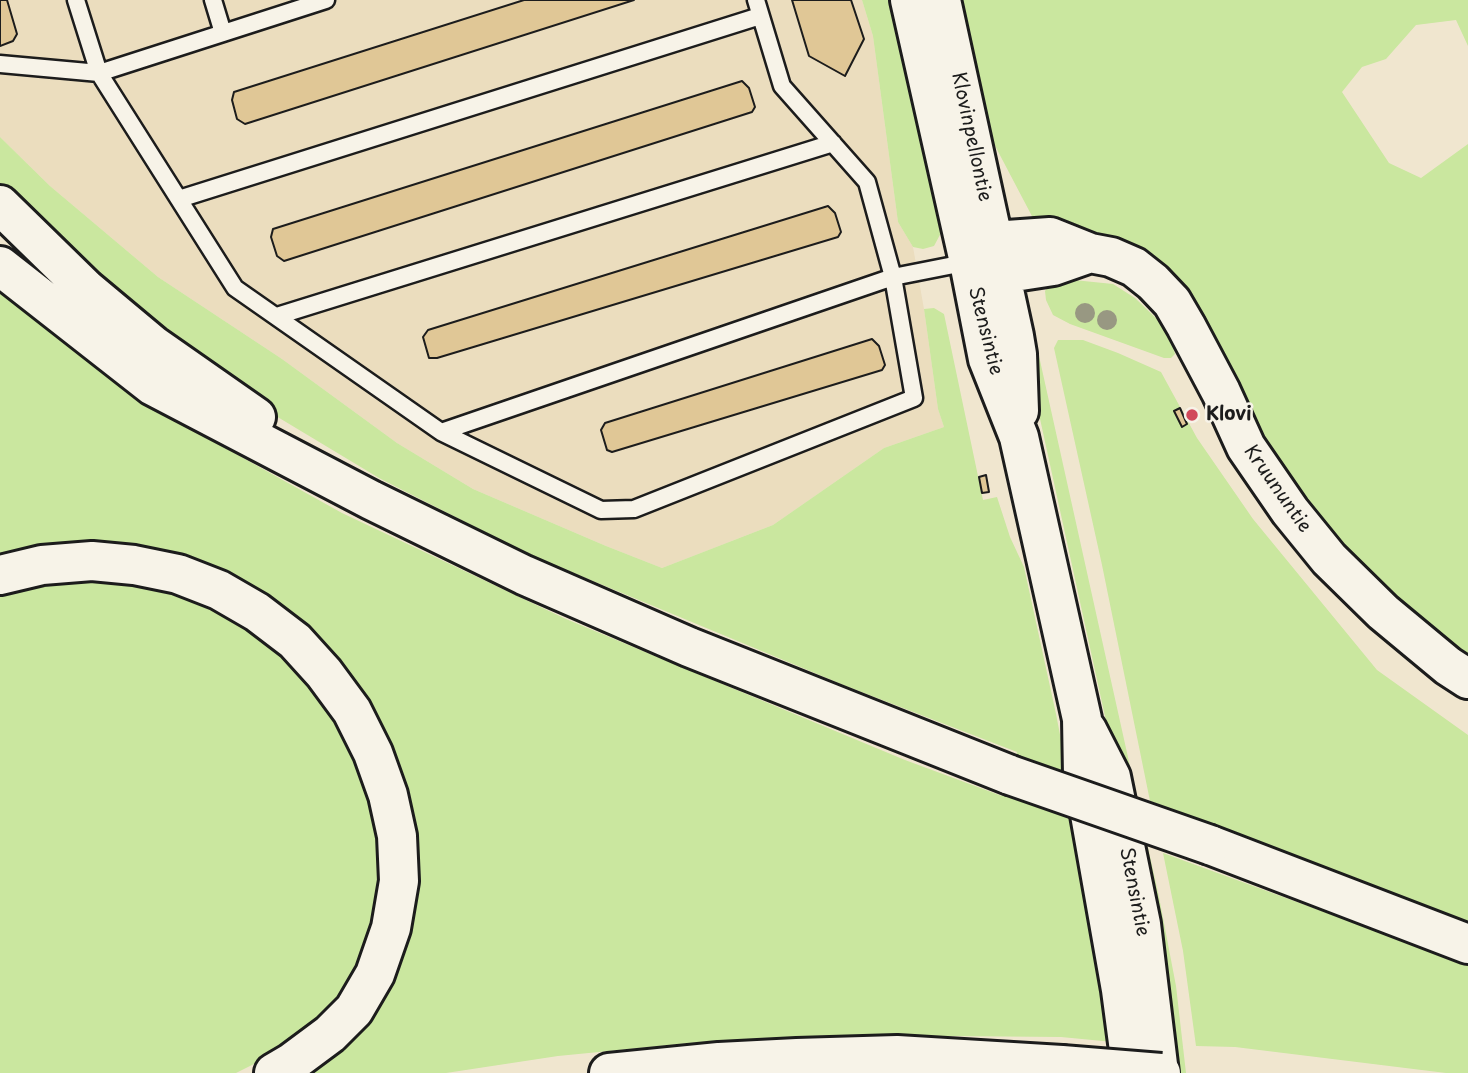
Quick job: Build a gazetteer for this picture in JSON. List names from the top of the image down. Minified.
{"streets":{"main road":["Klovinpellontie","Stensintie","Kruununtie"]},"crossings":[["Klovinpellontie","Stensintie"],["Klovinpellontie","Kruununtie"],["Stensintie","Kruununtie"]],"places":["Klovi"]}
